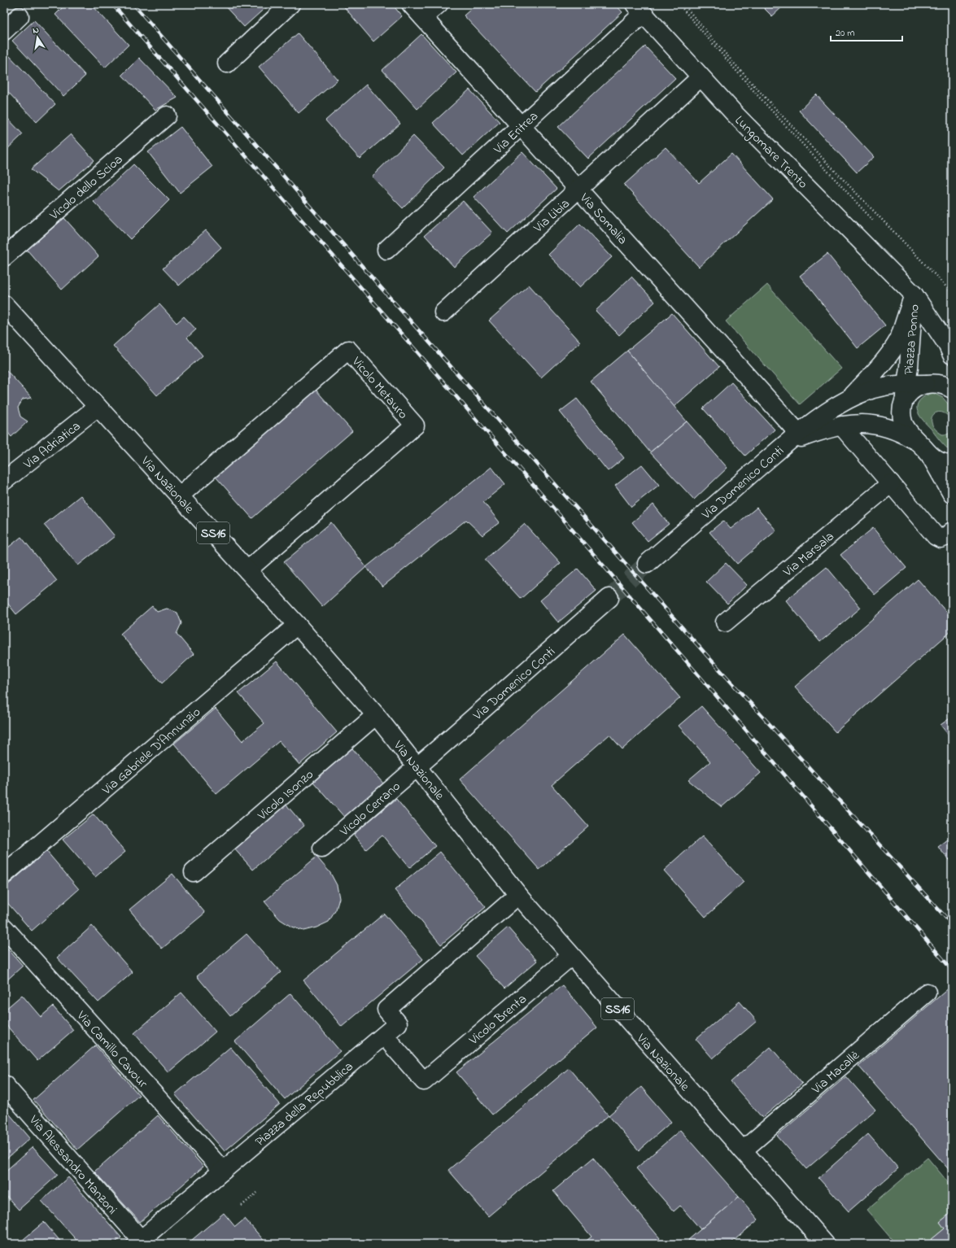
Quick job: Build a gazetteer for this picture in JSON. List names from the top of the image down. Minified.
{"streets":{"street":["Via Eritrea","Lungomare Trento","Vicolo dello Scioa","Via Libia","Via Somalia","Piazza Ponno","Vicolo Metauro","Via Adriatica","Via Domenico Conti","Via Nazionale","SS16","Via Marsala","Via Gabriele D'Annunzio","Vicolo Isonzo","Vicolo Cerrano","Vicolo Brenta","Via Camillo Cavour","Via Macallè","Piazza della Repubblica","Via Alessandro Manzoni"]},"crossings":[["Via Eritrea","Lungomare Trento"],["Via Eritrea","Via Somalia"],["Lungomare Trento","Via Libia"],["Lungomare Trento","Piazza Ponno"],["Via Libia","Via Somalia"],["Via Somalia","Piazza Ponno"],["Via Somalia","Via Domenico Conti"],["Piazza Ponno","Via Domenico Conti"],["Vicolo Metauro","Via Nazionale"],["Via Adriatica","Via Nazionale"],["Via Domenico Conti","Via Nazionale"],["Via Domenico Conti","Vicolo Cerrano"],["Via Nazionale","Via Gabriele D'Annunzio"],["Via Nazionale","Vicolo Isonzo"],["Via Nazionale","Vicolo Cerrano"],["Via Nazionale","Vicolo Brenta"],["Via Nazionale","Via Macallè"],["Via Nazionale","Piazza della Repubblica"],["Vicolo Brenta","Piazza della Repubblica"],["Via Camillo Cavour","Piazza della Repubblica"],["Piazza della Repubblica","Via Alessandro Manzoni"]],"scale_bar":"20 m","north":"top"}
